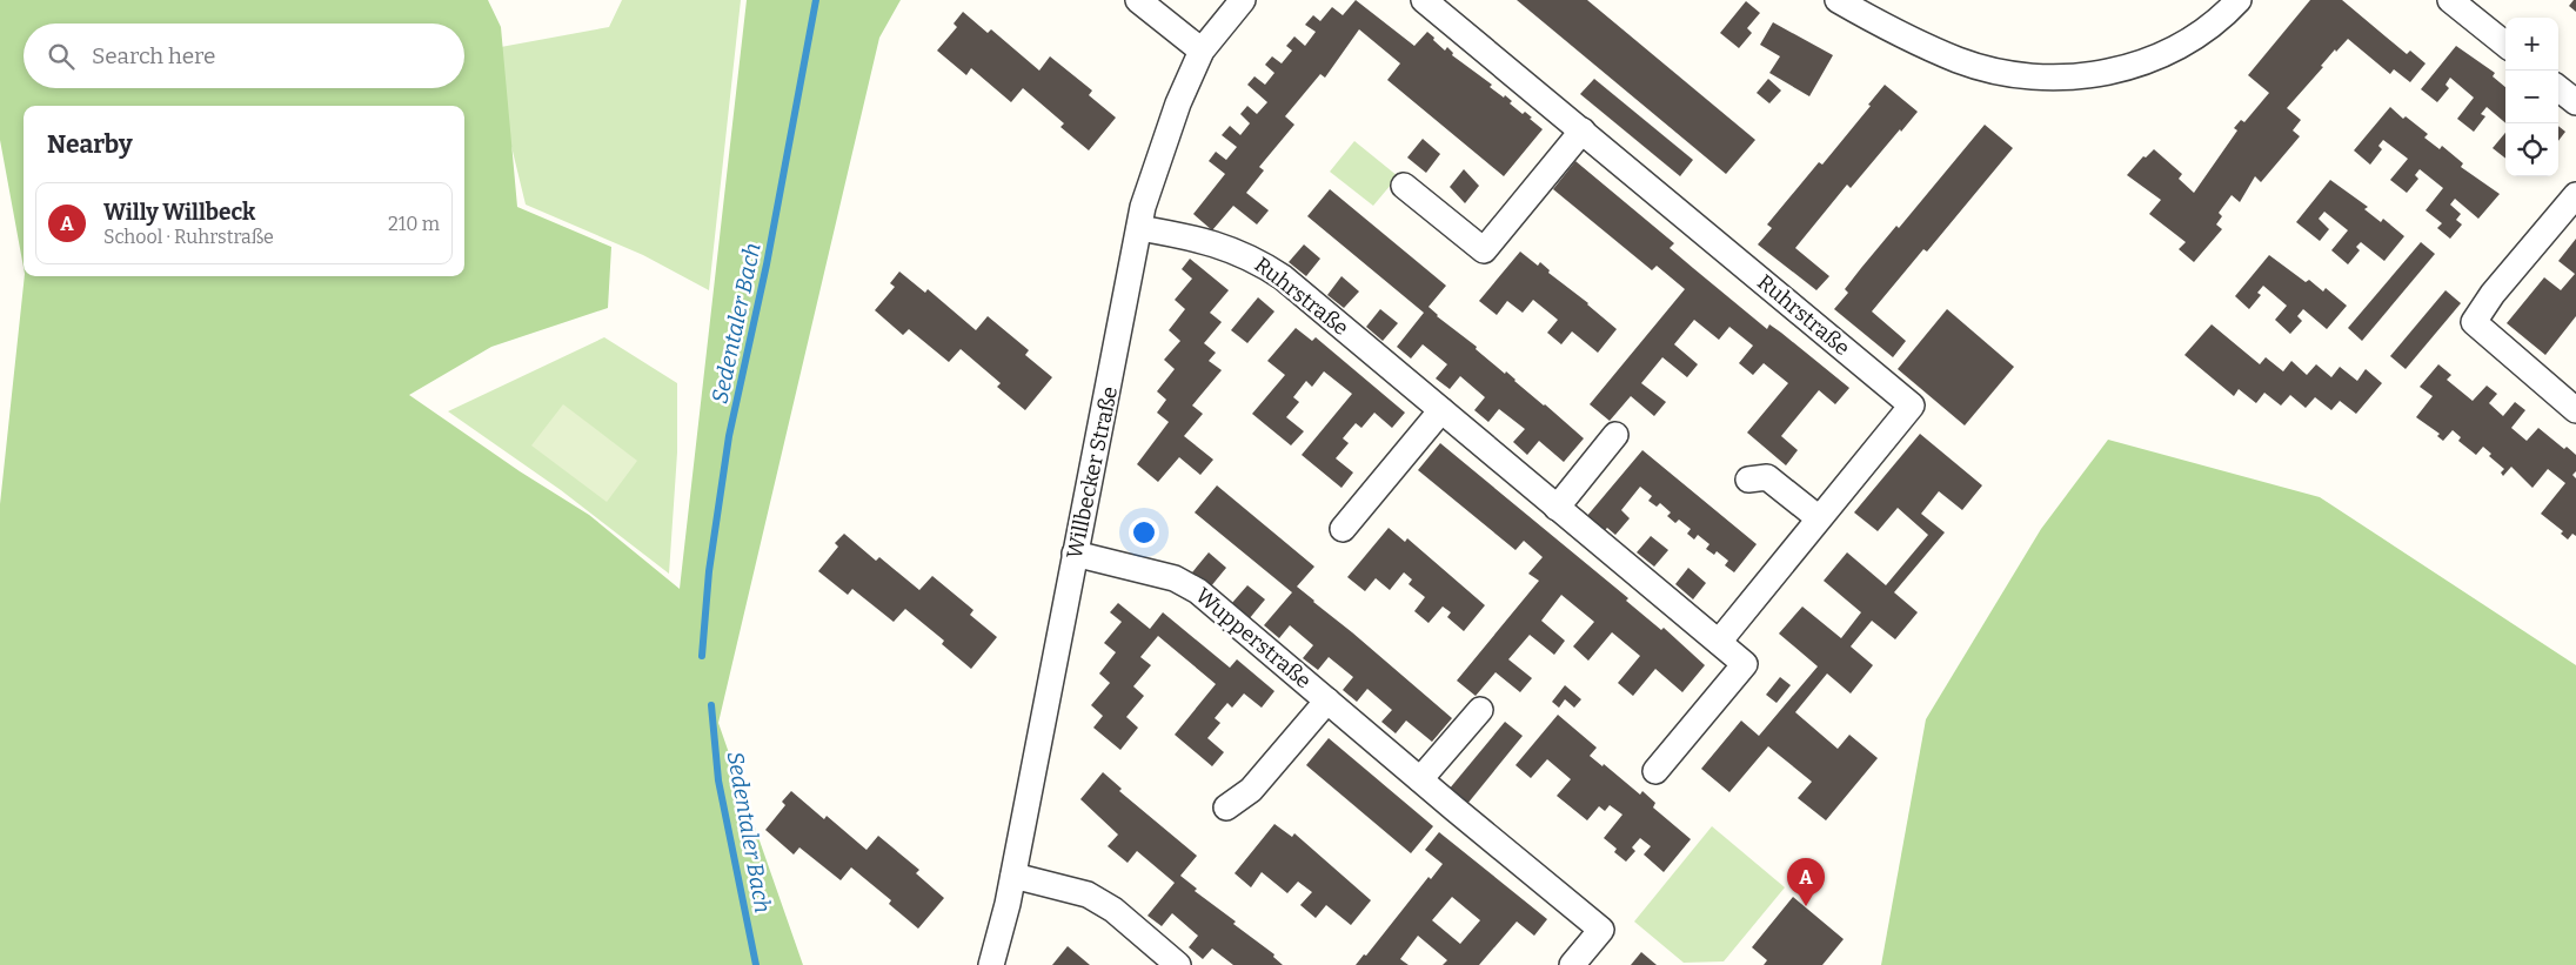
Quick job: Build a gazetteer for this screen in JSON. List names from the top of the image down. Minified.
{"streets":{"street":["Ruhrstraße","Willbecker Straße","Wupperstraße"]},"crossings":[["Ruhrstraße","Willbecker Straße"],["Willbecker Straße","Wupperstraße"]],"water":["Sedentaler Bach"],"page":{"map_buttons":["+","−"],"search":"Search here","heading":"Nearby","list":[{"mark":"A","name":"Willy Willbeck","note":"School · Ruhrstraße","value":"210 m"}],"pins":"A"}}
